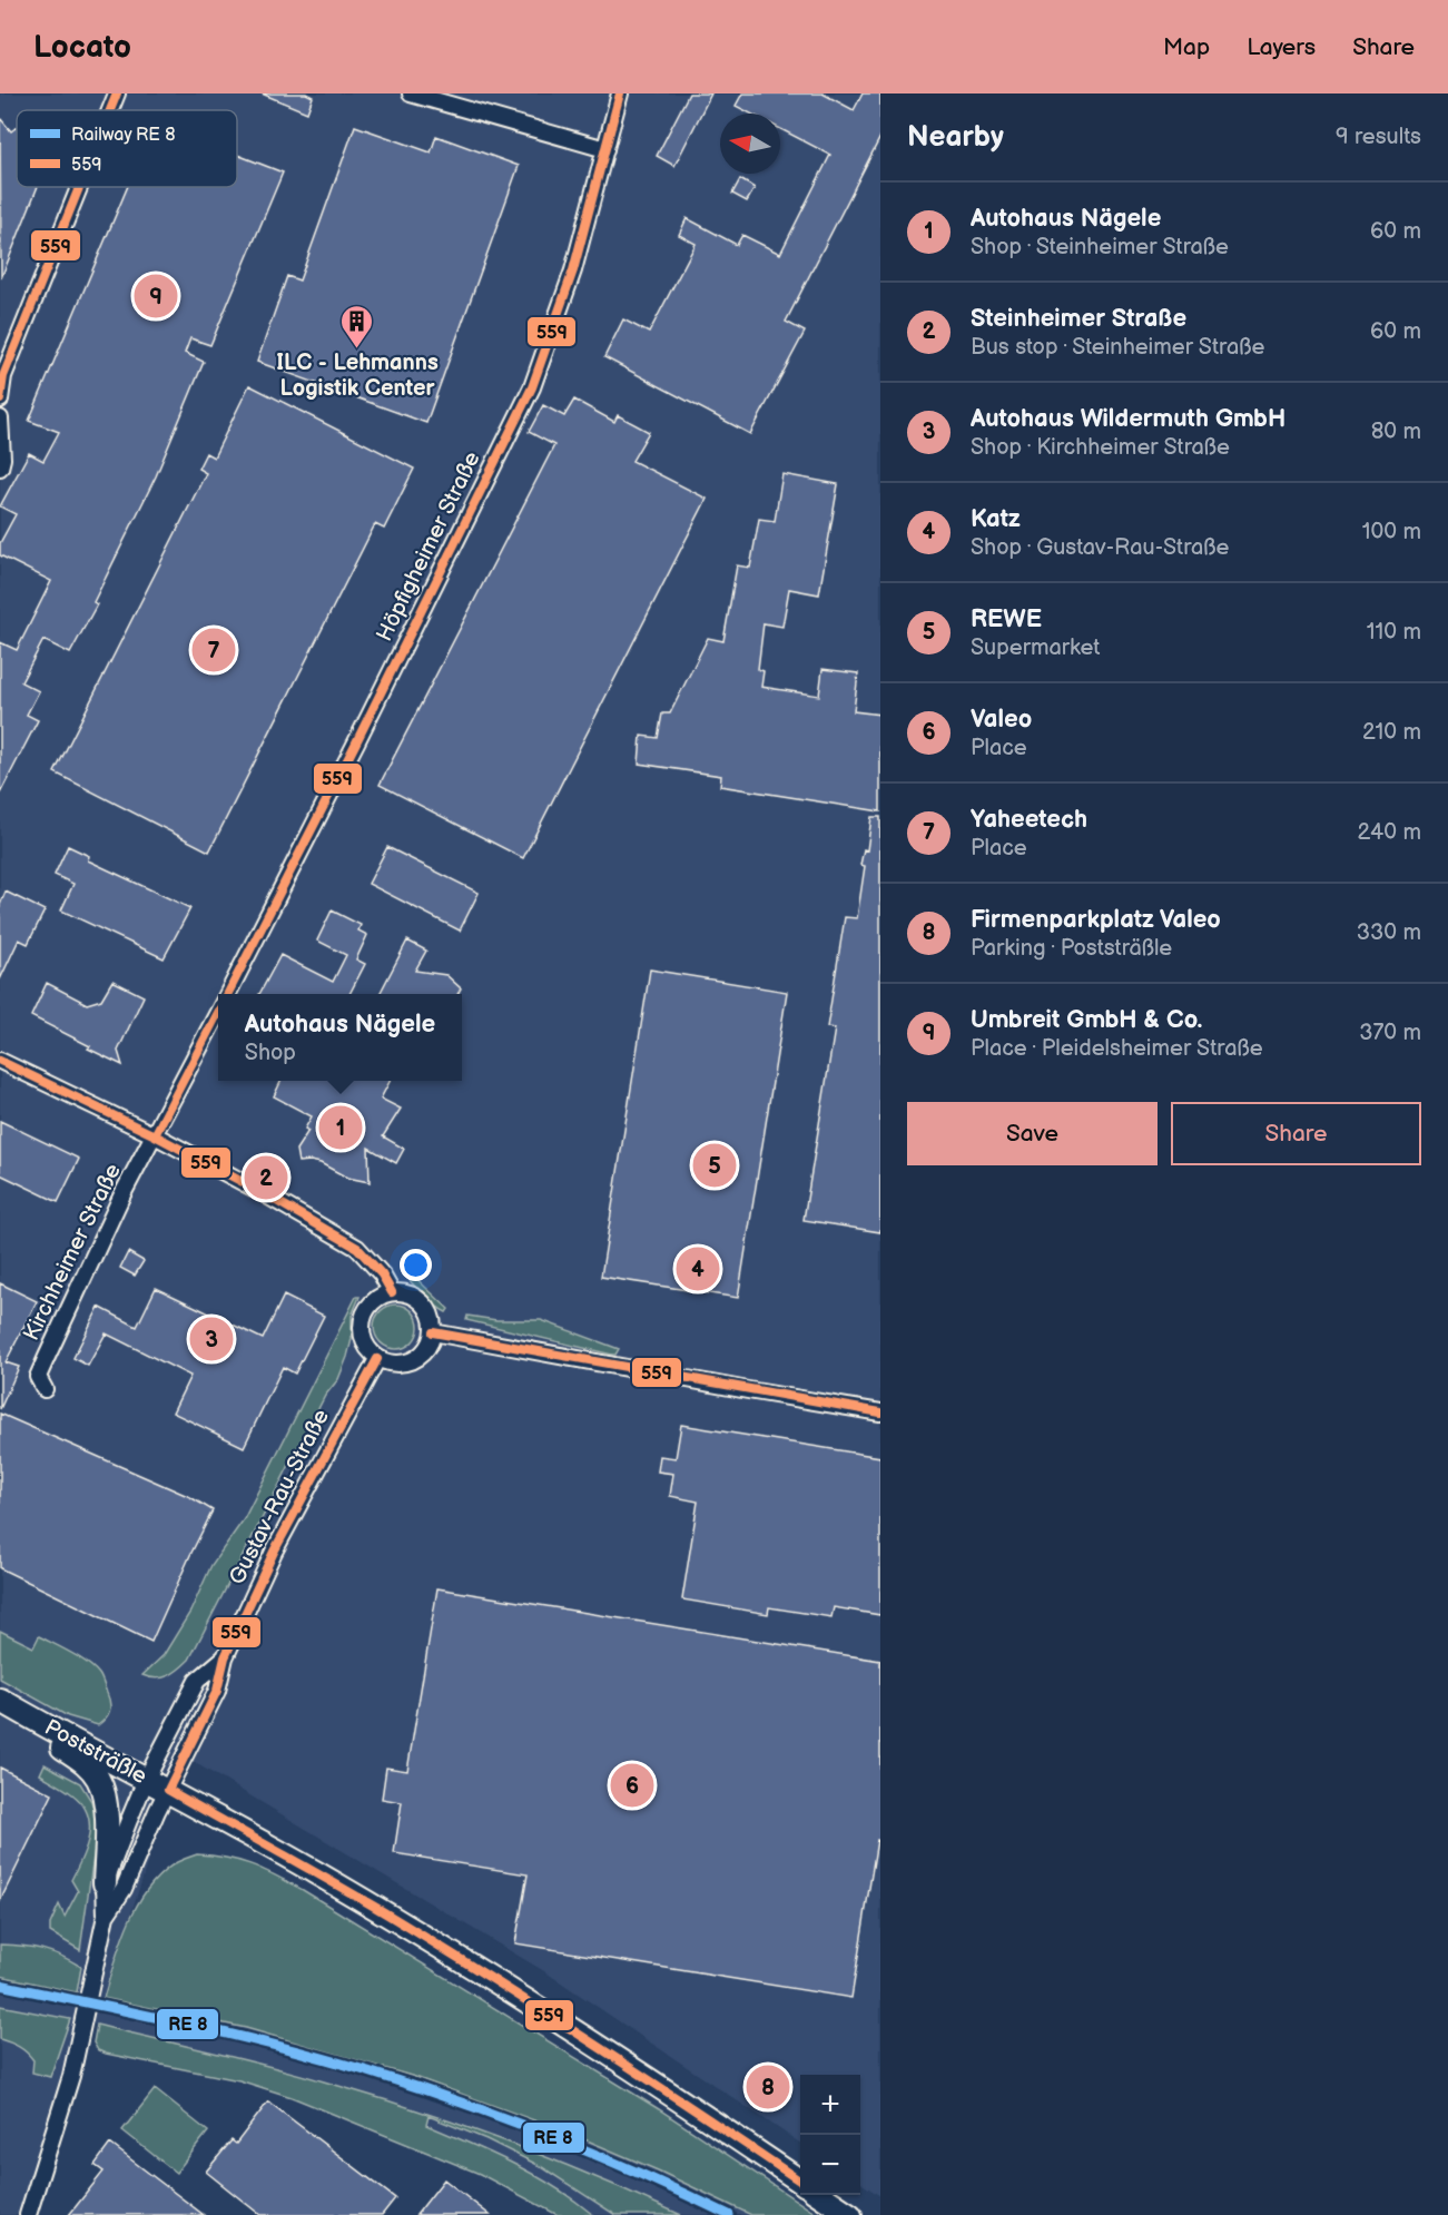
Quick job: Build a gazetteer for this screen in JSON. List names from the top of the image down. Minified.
{"streets":{"main road":["Poststräßle"],"street":["Höpfigheimer Straße","Kirchheimer Straße","Gustav-Rau-Straße"]},"crossings":[["Höpfigheimer Straße","Kirchheimer Straße"],["Gustav-Rau-Straße","Poststräßle"]],"places":{"building":["ILC - Lehmanns Logistik Center"]},"lines":["transit line 559"],"legend":["Railway RE 8","559"],"north":"left","page":{"header":"Locato","nav":["Map","Layers","Share"],"heading":["Nearby","9 results"],"list":[{"mark":"1","name":"Autohaus Nägele","note":"Shop · Steinheimer Straße","value":"60 m"},{"mark":"2","name":"Steinheimer Straße","note":"Bus stop · Steinheimer Straße","value":"60 m"},{"mark":"3","name":"Autohaus Wildermuth GmbH","note":"Shop · Kirchheimer Straße","value":"80 m"},{"mark":"4","name":"Katz","note":"Shop · Gustav-Rau-Straße","value":"100 m"},{"mark":"5","name":"REWE","note":"Supermarket","value":"110 m"},{"mark":"6","name":"Valeo","note":"Place","value":"210 m"},{"mark":"7","name":"Yaheetech","note":"Place","value":"240 m"},{"mark":"8","name":"Firmenparkplatz Valeo","note":"Parking · Poststräßle","value":"330 m"},{"mark":"9","name":"Umbreit GmbH & Co.","note":"Place · Pleidelsheimer Straße","value":"370 m"}],"pins":["9","7","1","5","2","4","3","6","8"],"popup":["Autohaus Nägele","Shop"],"buttons":["Save","Share"],"map_buttons":["+","−"]}}
